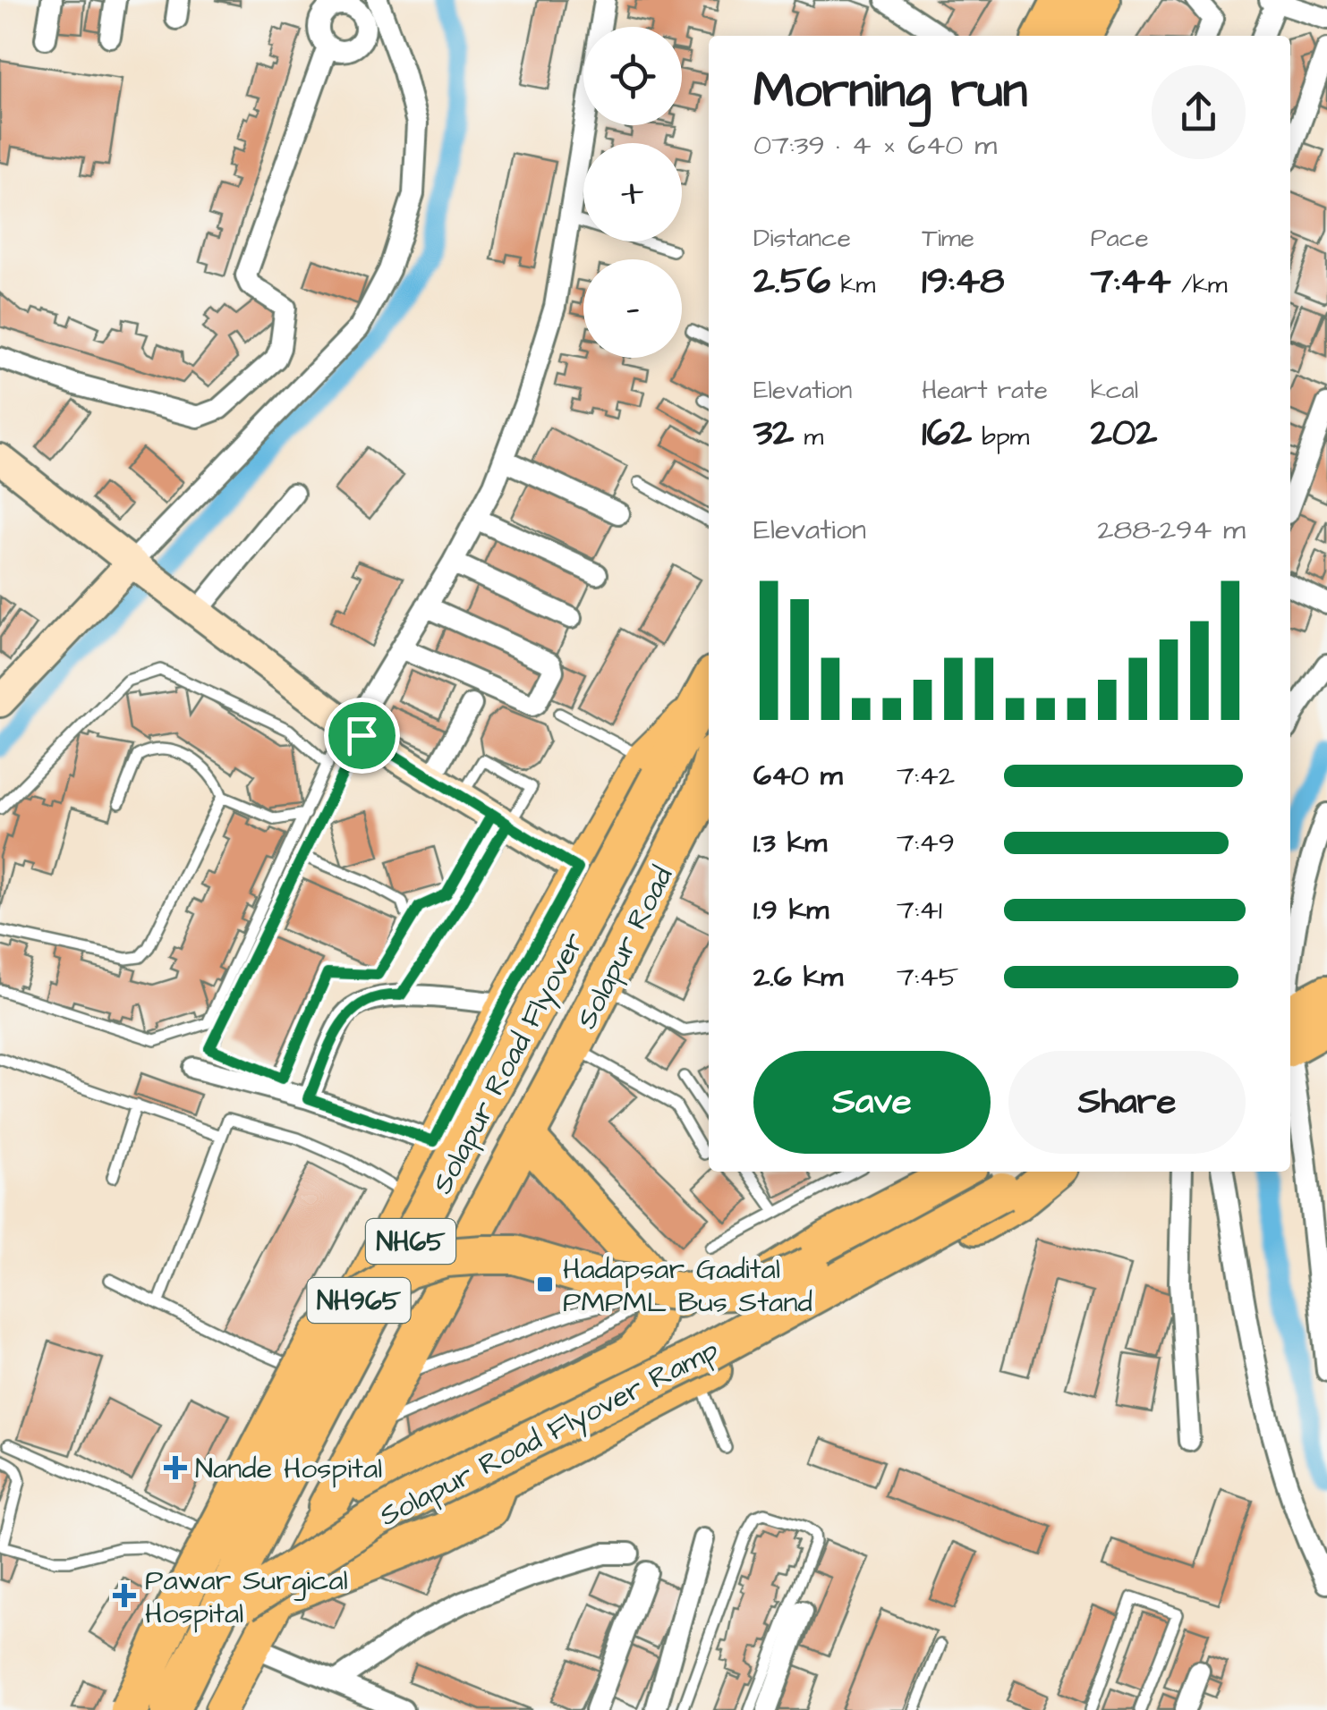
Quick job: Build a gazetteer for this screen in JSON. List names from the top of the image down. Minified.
{"streets":{"highway":["Solapur Road","Solapur Road Flyover","NH65","NH965","Solapur Road Flyover Ramp"]},"crossings":[["Solapur Road","Solapur Road Flyover"],["Solapur Road Flyover","Solapur Road Flyover Ramp"]],"places":{"transit":["Hadapsar Gadital PMPML Bus Stand"],"health":["Nande Hospital","Pawar Surgical Hospital"]},"page":{"map_buttons":["+","−"],"heading":["Morning run","07:39 · 4 × 640 m"],"stats":[["Distance","2.56 km"],["Time","19:48"],["Pace","7:44 /km"],["Elevation","32 m"],["Heart rate","162 bpm"],["kcal","202"]],"chart":["Elevation","288–294 m"],"list":[{"name":"640 m","note":"7:42"},{"name":"1.3 km","note":"7:49"},{"name":"1.9 km","note":"7:41"},{"name":"2.6 km","note":"7:45"}],"buttons":["Save","Share"]}}
